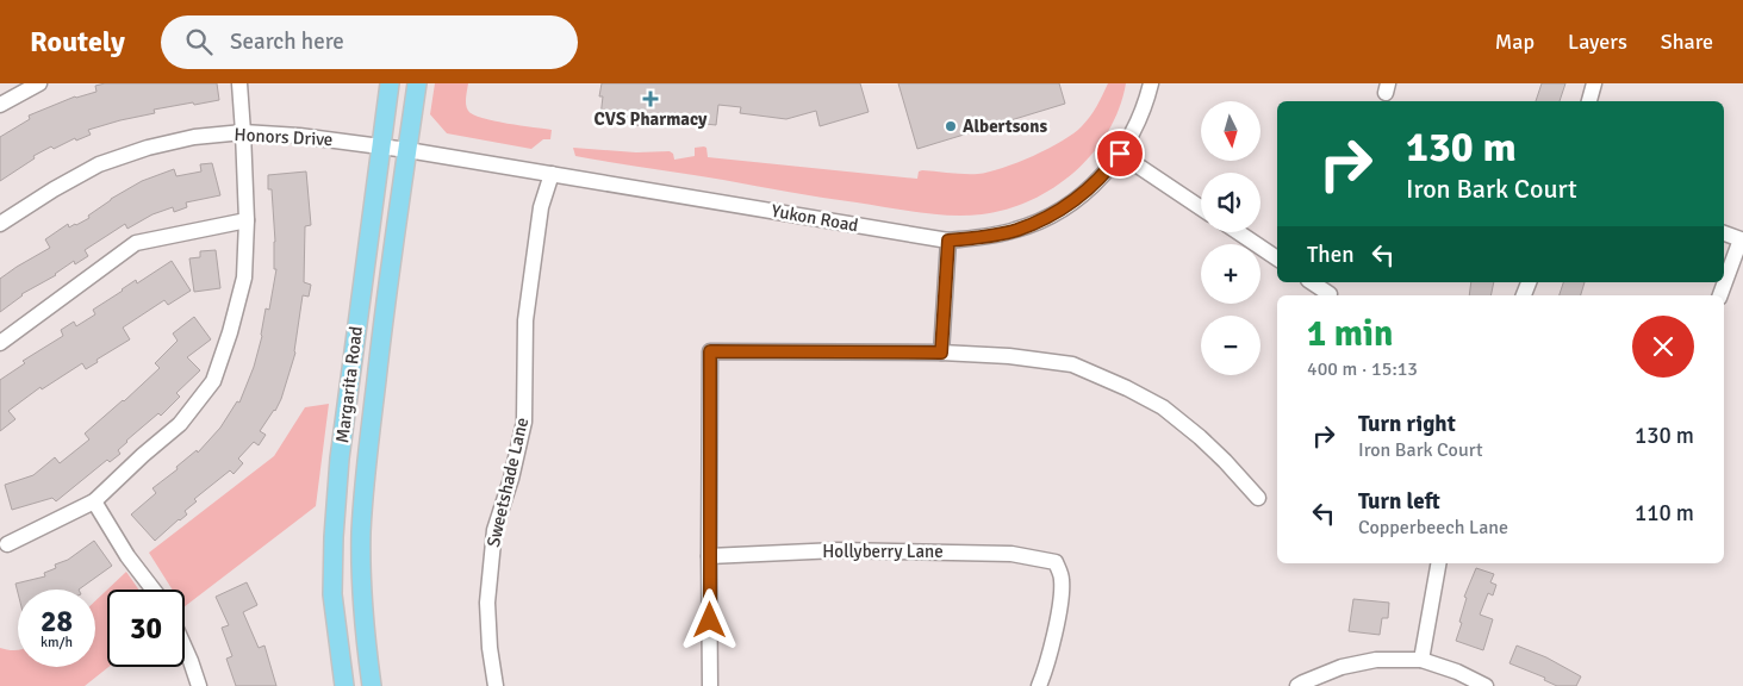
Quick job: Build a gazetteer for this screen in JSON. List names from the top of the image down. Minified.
{"streets":{"main road":["Margarita Road"],"street":["Honors Drive","Yukon Road","Sweetshade Lane","Hollyberry Lane"]},"crossings":[["Honors Drive","Yukon Road"],["Honors Drive","Margarita Road"],["Yukon Road","Margarita Road"],["Yukon Road","Sweetshade Lane"]],"places":{"health":["CVS Pharmacy"],"other":["Albertsons"]},"north":"bottom","page":{"header":"Routely","search":"Search here","nav":["Map","Layers","Share"],"map_buttons":["+","−"],"turn":["130 m","Iron Bark Court"],"then":"Then","heading":["1 min","400 m · 15:13"],"list":[{"name":"Turn right","note":"Iron Bark Court","value":"130 m"},{"name":"Turn left","note":"Copperbeech Lane","value":"110 m"}],"speed":"28 km/h","limit":"30"}}
